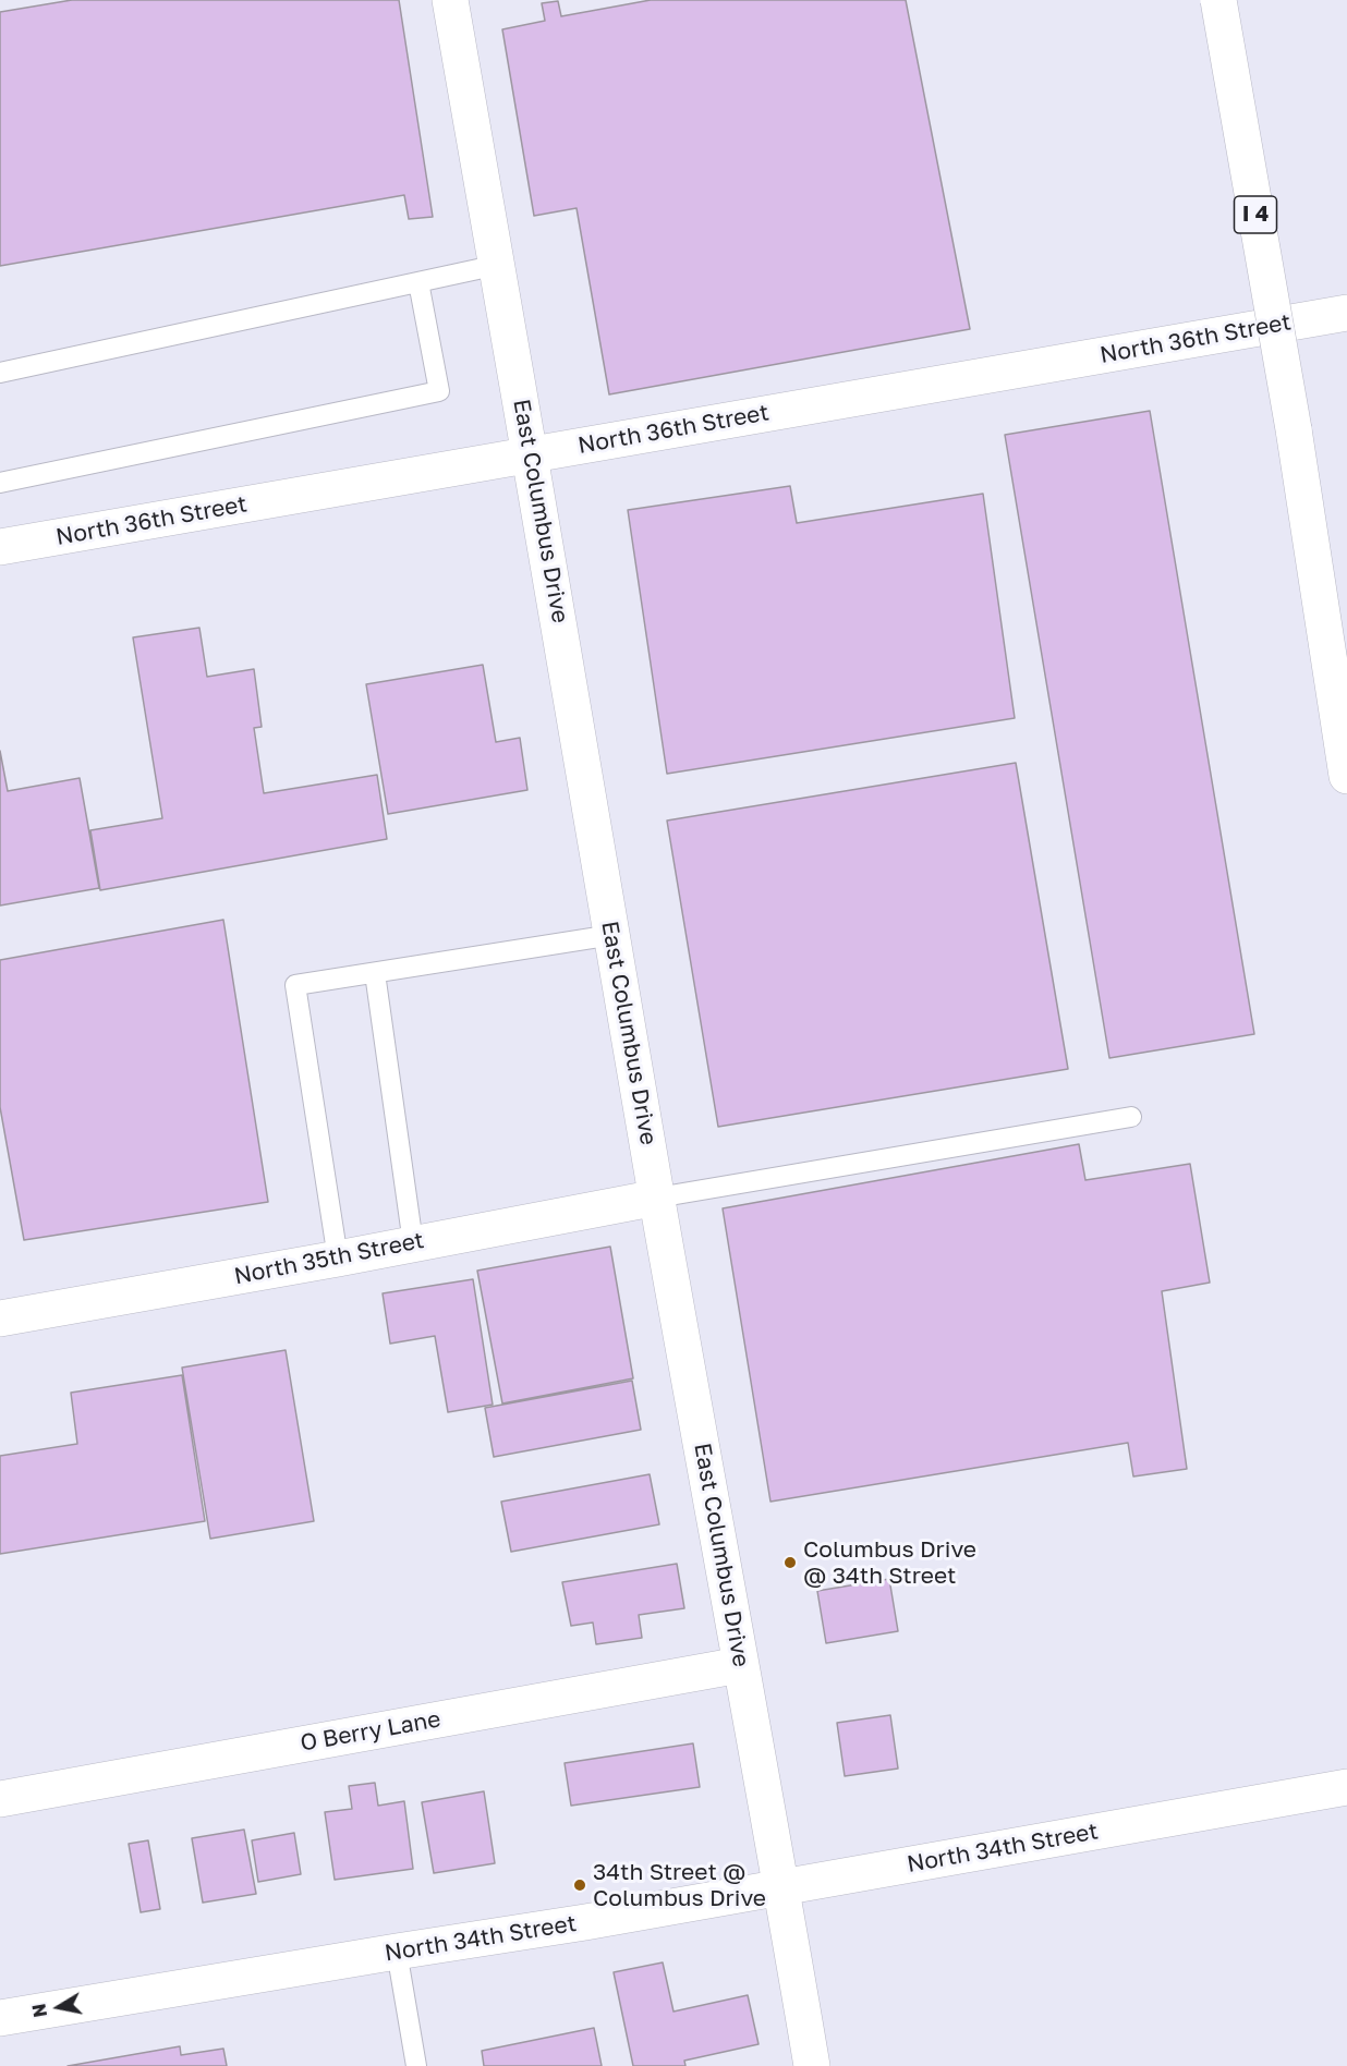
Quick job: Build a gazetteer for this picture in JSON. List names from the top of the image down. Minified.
{"streets":{"main road":["I 4","North 36th Street","East Columbus Drive","North 35th Street","O Berry Lane","North 34th Street"]},"crossings":[["North 36th Street","East Columbus Drive"],["East Columbus Drive","North 35th Street"],["East Columbus Drive","O Berry Lane"],["East Columbus Drive","North 34th Street"]],"places":["Columbus Drive @ 34th Street","34th Street @ Columbus Drive"],"north":"left"}
